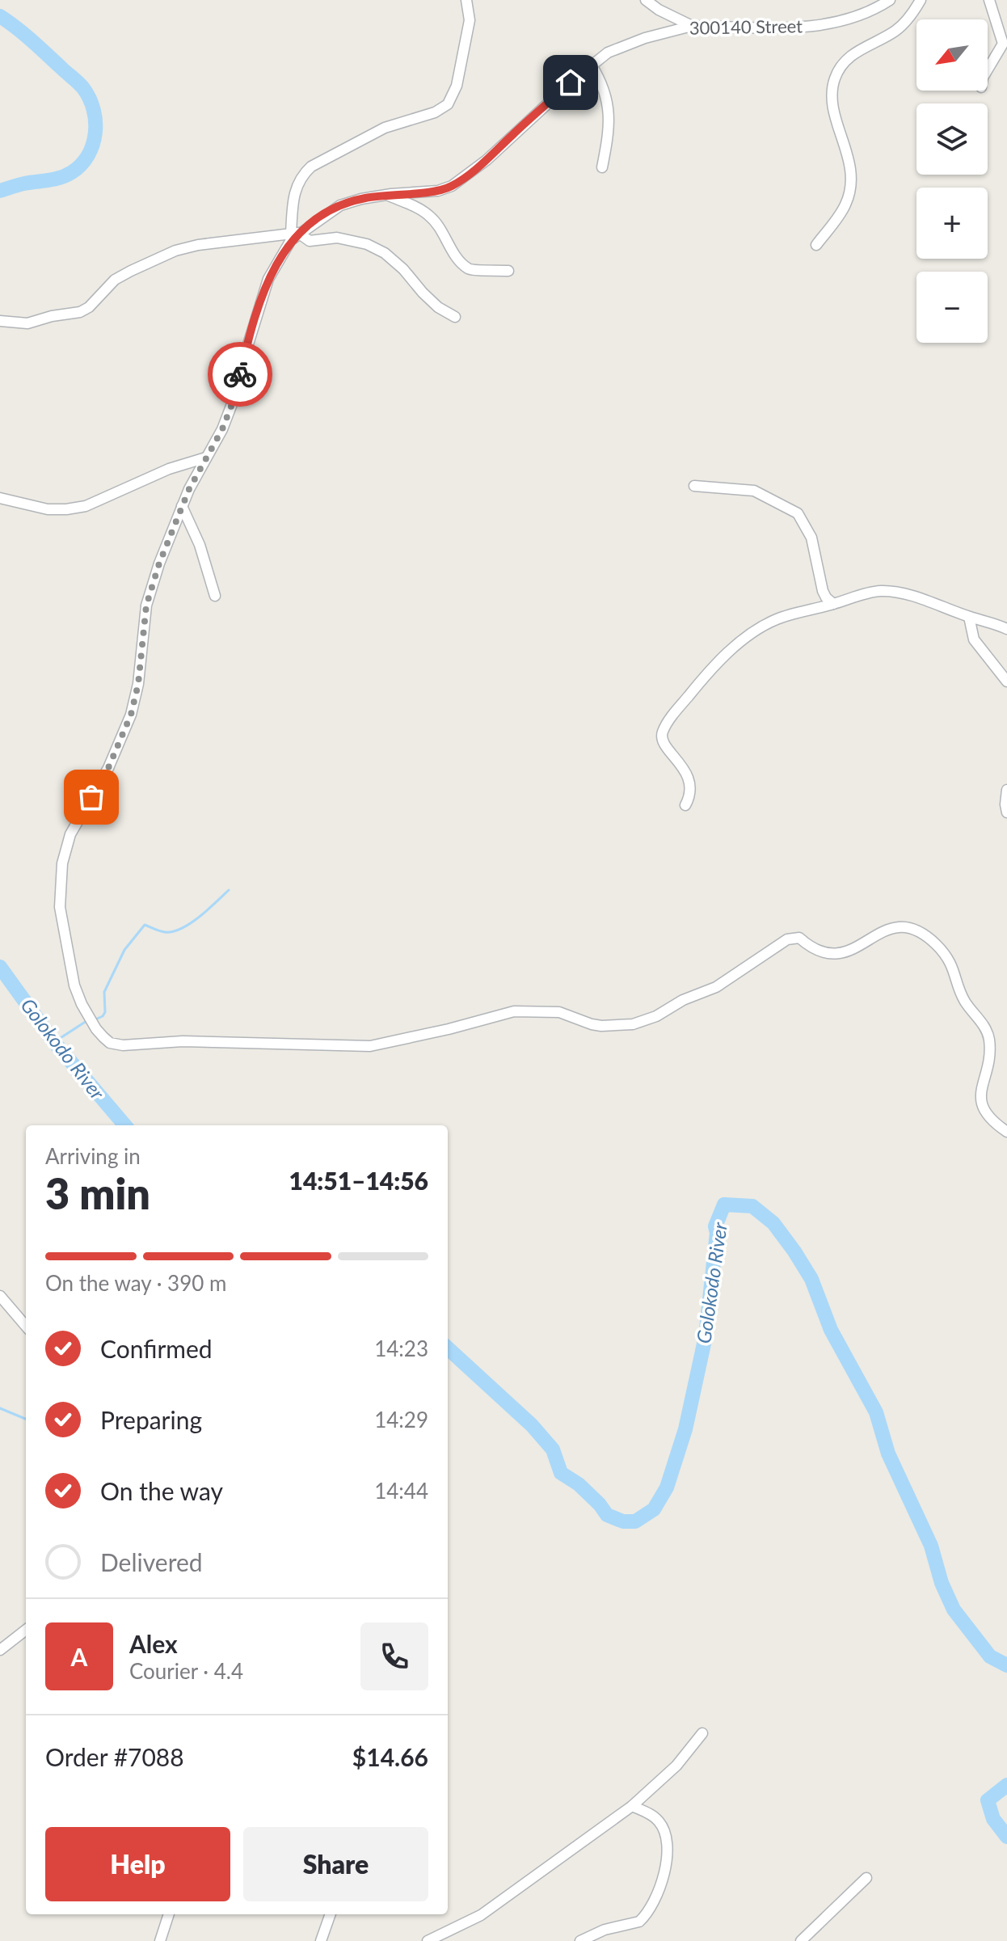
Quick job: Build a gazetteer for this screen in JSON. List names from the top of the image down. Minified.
{"streets":{"street":["300140 Street"]},"water":["Golokodo River"],"north":"bottom left","page":{"map_buttons":["+","−"],"heading":["3 min","Arriving in","14:51–14:56"],"panel":["Alex","Courier · 4.4","Order #7088","$14.66"],"bar":"On the way · 390 m","list":[["Confirmed","14:23"],["Preparing","14:29"],["On the way","14:44"],"Delivered"],"round":"A","buttons":["Help","Share"]}}
